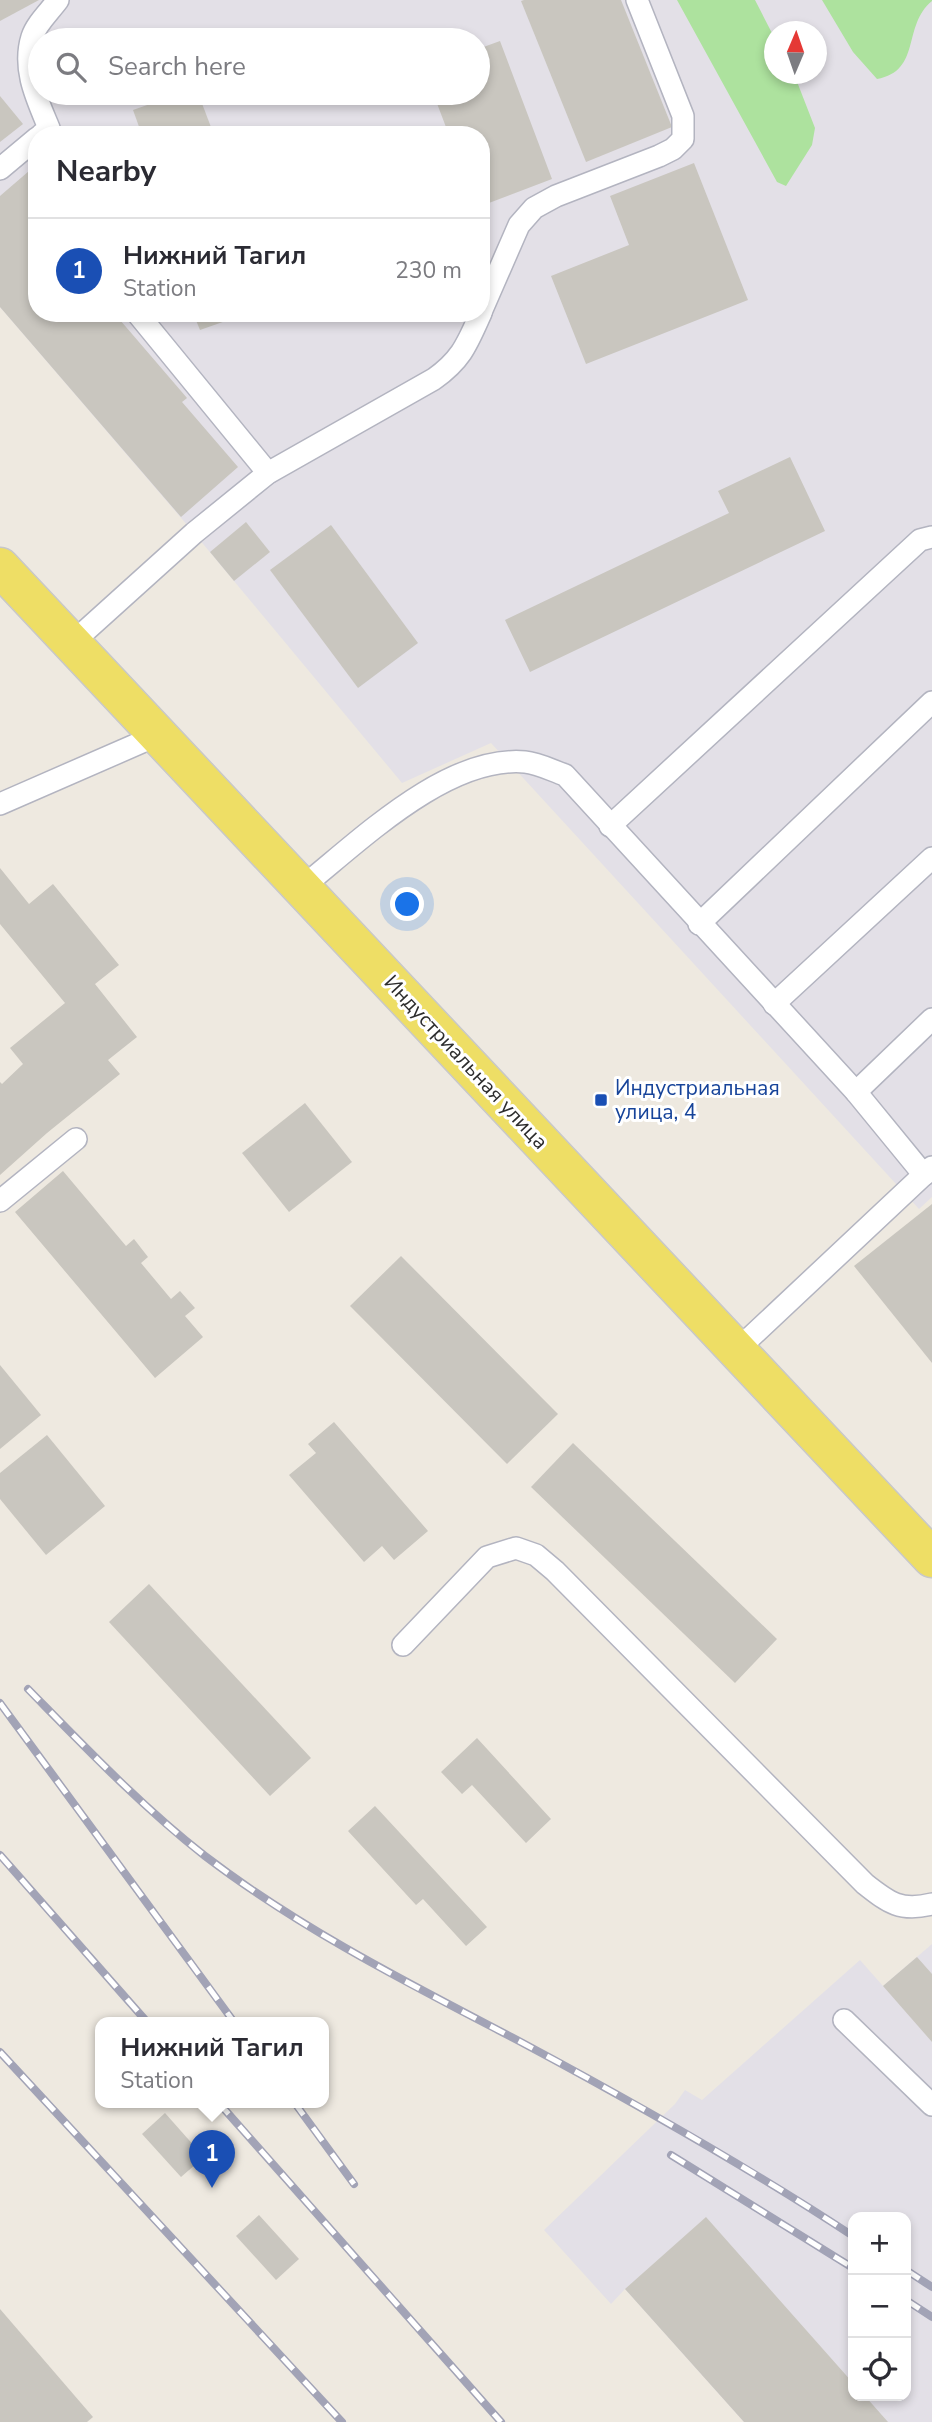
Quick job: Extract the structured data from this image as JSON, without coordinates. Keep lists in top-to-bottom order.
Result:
{
  "streets": {
    "main road": ["Индустриальная улица"]
  },
  "places": {
    "transit": ["Индустриальная улица, 4"]
  },
  "north": "top",
  "page": {
    "search": "Search here",
    "heading": "Nearby",
    "list": [
      {
        "mark": "1",
        "name": "Нижний Тагил",
        "note": "Station",
        "value": "230 m"
      }
    ],
    "popup": ["Нижний Тагил", "Station"],
    "pins": "1",
    "map_buttons": ["+", "−"]
  }
}
